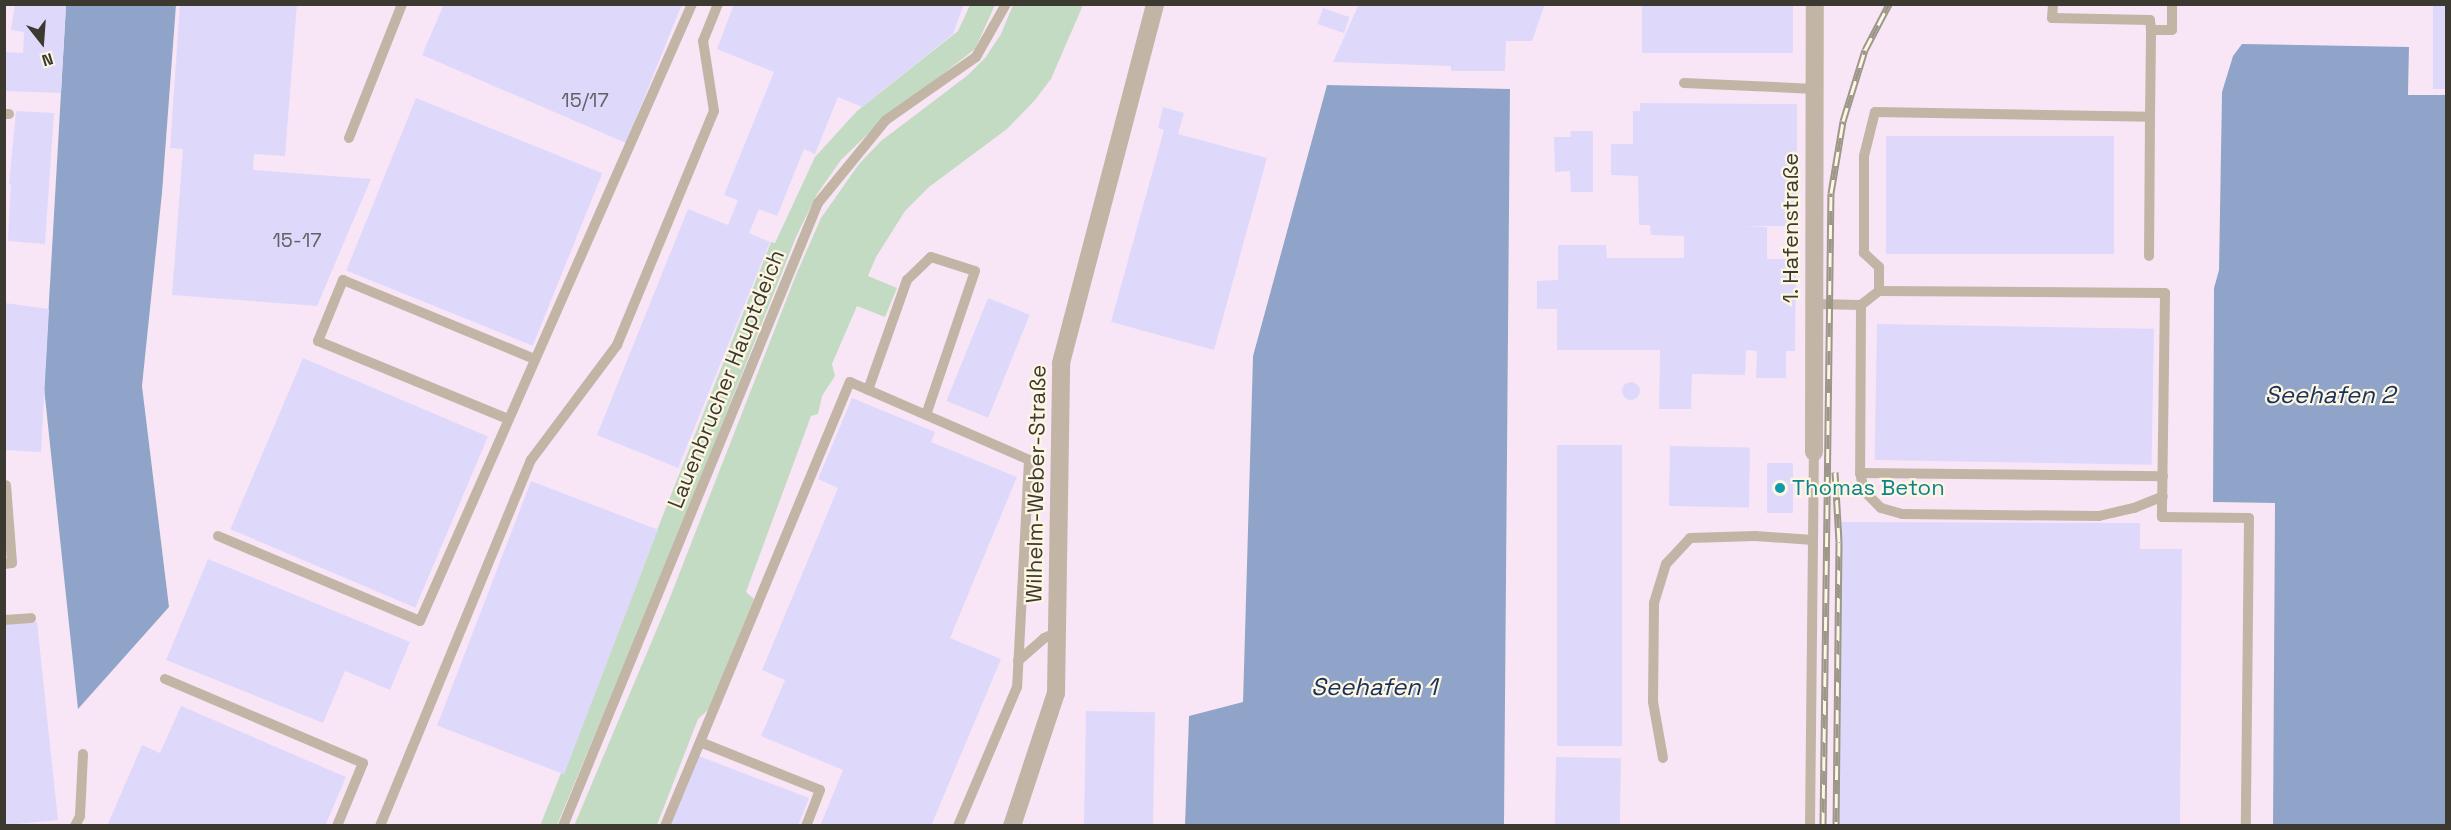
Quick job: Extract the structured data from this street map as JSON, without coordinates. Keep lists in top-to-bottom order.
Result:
{
  "streets": {
    "street": ["1. Hafenstraße", "Wilhelm-Weber-Straße"],
    "lane": ["Lauenbrucher Hauptdeich"]
  },
  "water": ["Seehafen 2", "Seehafen 1"],
  "places": ["Thomas Beton"],
  "house_numbers": ["15/17", "15-17"],
  "north": "bottom"
}
